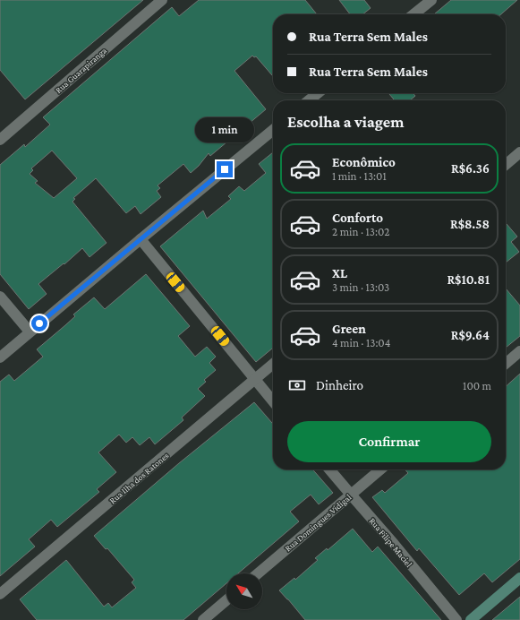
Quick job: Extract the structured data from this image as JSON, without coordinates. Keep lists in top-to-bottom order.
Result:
{
  "streets": {
    "street": [
      "Rua Guarapiranga",
      "Rua Ilha dos Ratones",
      "Rua Domingues Vidigal",
      "Rua Filipe Maciel"
    ]
  },
  "crossings": [
    ["Rua Domingues Vidigal", "Rua Filipe Maciel"]
  ],
  "north": "top left",
  "page": {
    "banner": ["Rua Terra Sem Males", "Rua Terra Sem Males"],
    "heading": "Escolha a viagem",
    "bubble": "1 min",
    "list": [
      {
        "name": "Econômico",
        "note": "1 min · 13:01",
        "value": "R$6.36"
      },
      {
        "name": "Conforto",
        "note": "2 min · 13:02",
        "value": "R$8.58"
      },
      {
        "name": "XL",
        "note": "3 min · 13:03",
        "value": "R$10.81"
      },
      {
        "name": "Green",
        "note": "4 min · 13:04",
        "value": "R$9.64"
      }
    ],
    "pay": ["Dinheiro", "100 m"],
    "buttons": "Confirmar"
  }
}
